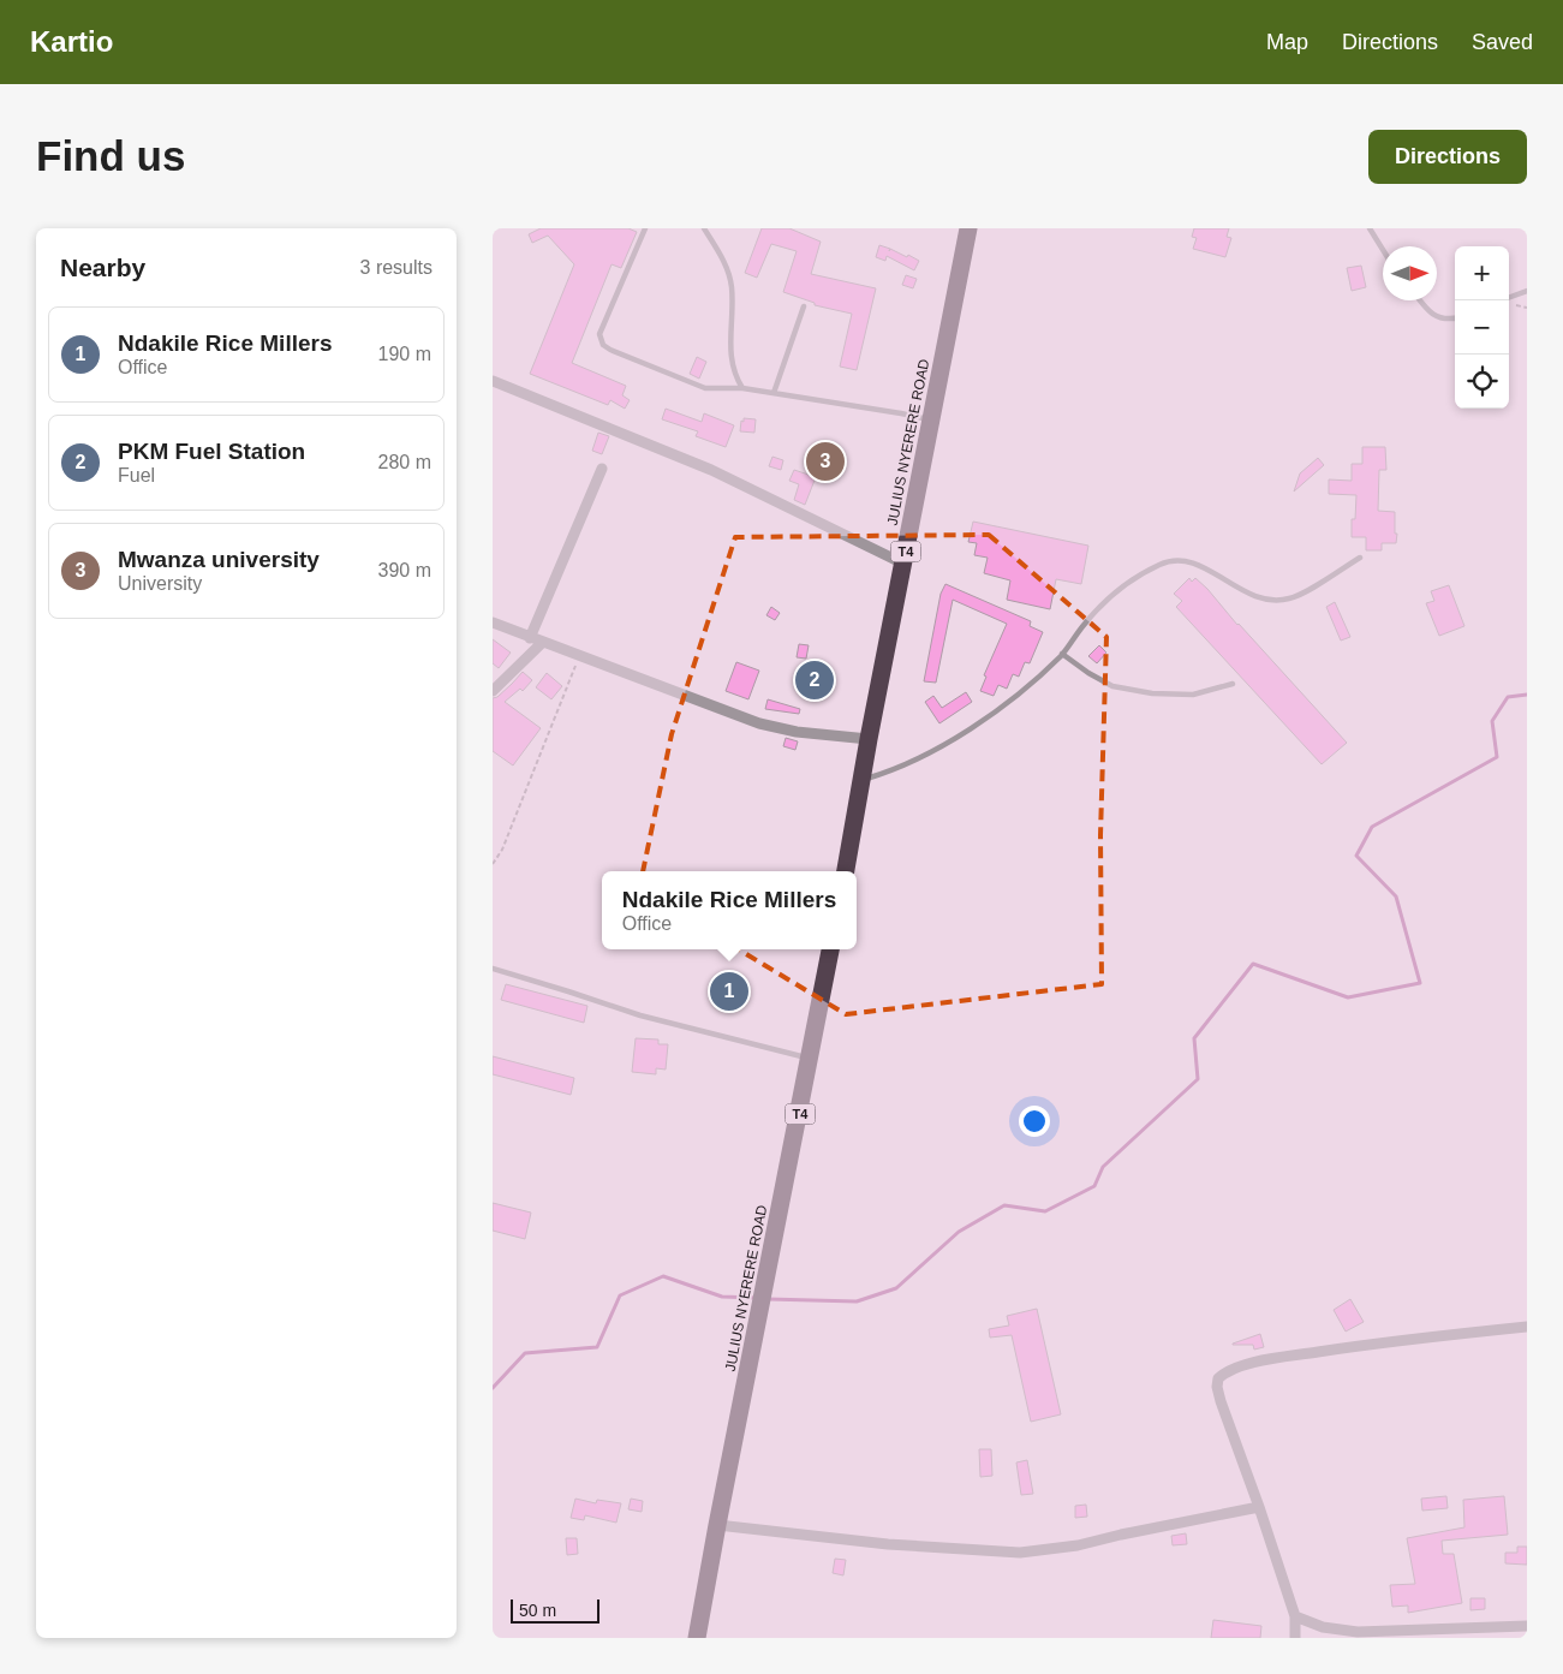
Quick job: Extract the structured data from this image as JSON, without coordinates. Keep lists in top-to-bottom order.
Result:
{
  "streets": {
    "highway": ["JULIUS NYERERE ROAD", "T4"]
  },
  "scale_bar": "50 m",
  "north": "right",
  "page": {
    "header": "Kartio",
    "nav": ["Map", "Directions", "Saved"],
    "buttons": "Directions",
    "title": "Find us",
    "heading": ["Nearby", "3 results"],
    "map_buttons": ["+", "−"],
    "list": [
      {
        "mark": "1",
        "name": "Ndakile Rice Millers",
        "note": "Office",
        "value": "190 m"
      },
      {
        "mark": "2",
        "name": "PKM Fuel Station",
        "note": "Fuel",
        "value": "280 m"
      },
      {
        "mark": "3",
        "name": "Mwanza university",
        "note": "University",
        "value": "390 m"
      }
    ],
    "pins": ["3", "2", "1"],
    "popup": ["Ndakile Rice Millers", "Office"],
    "scale": "50 m"
  }
}
